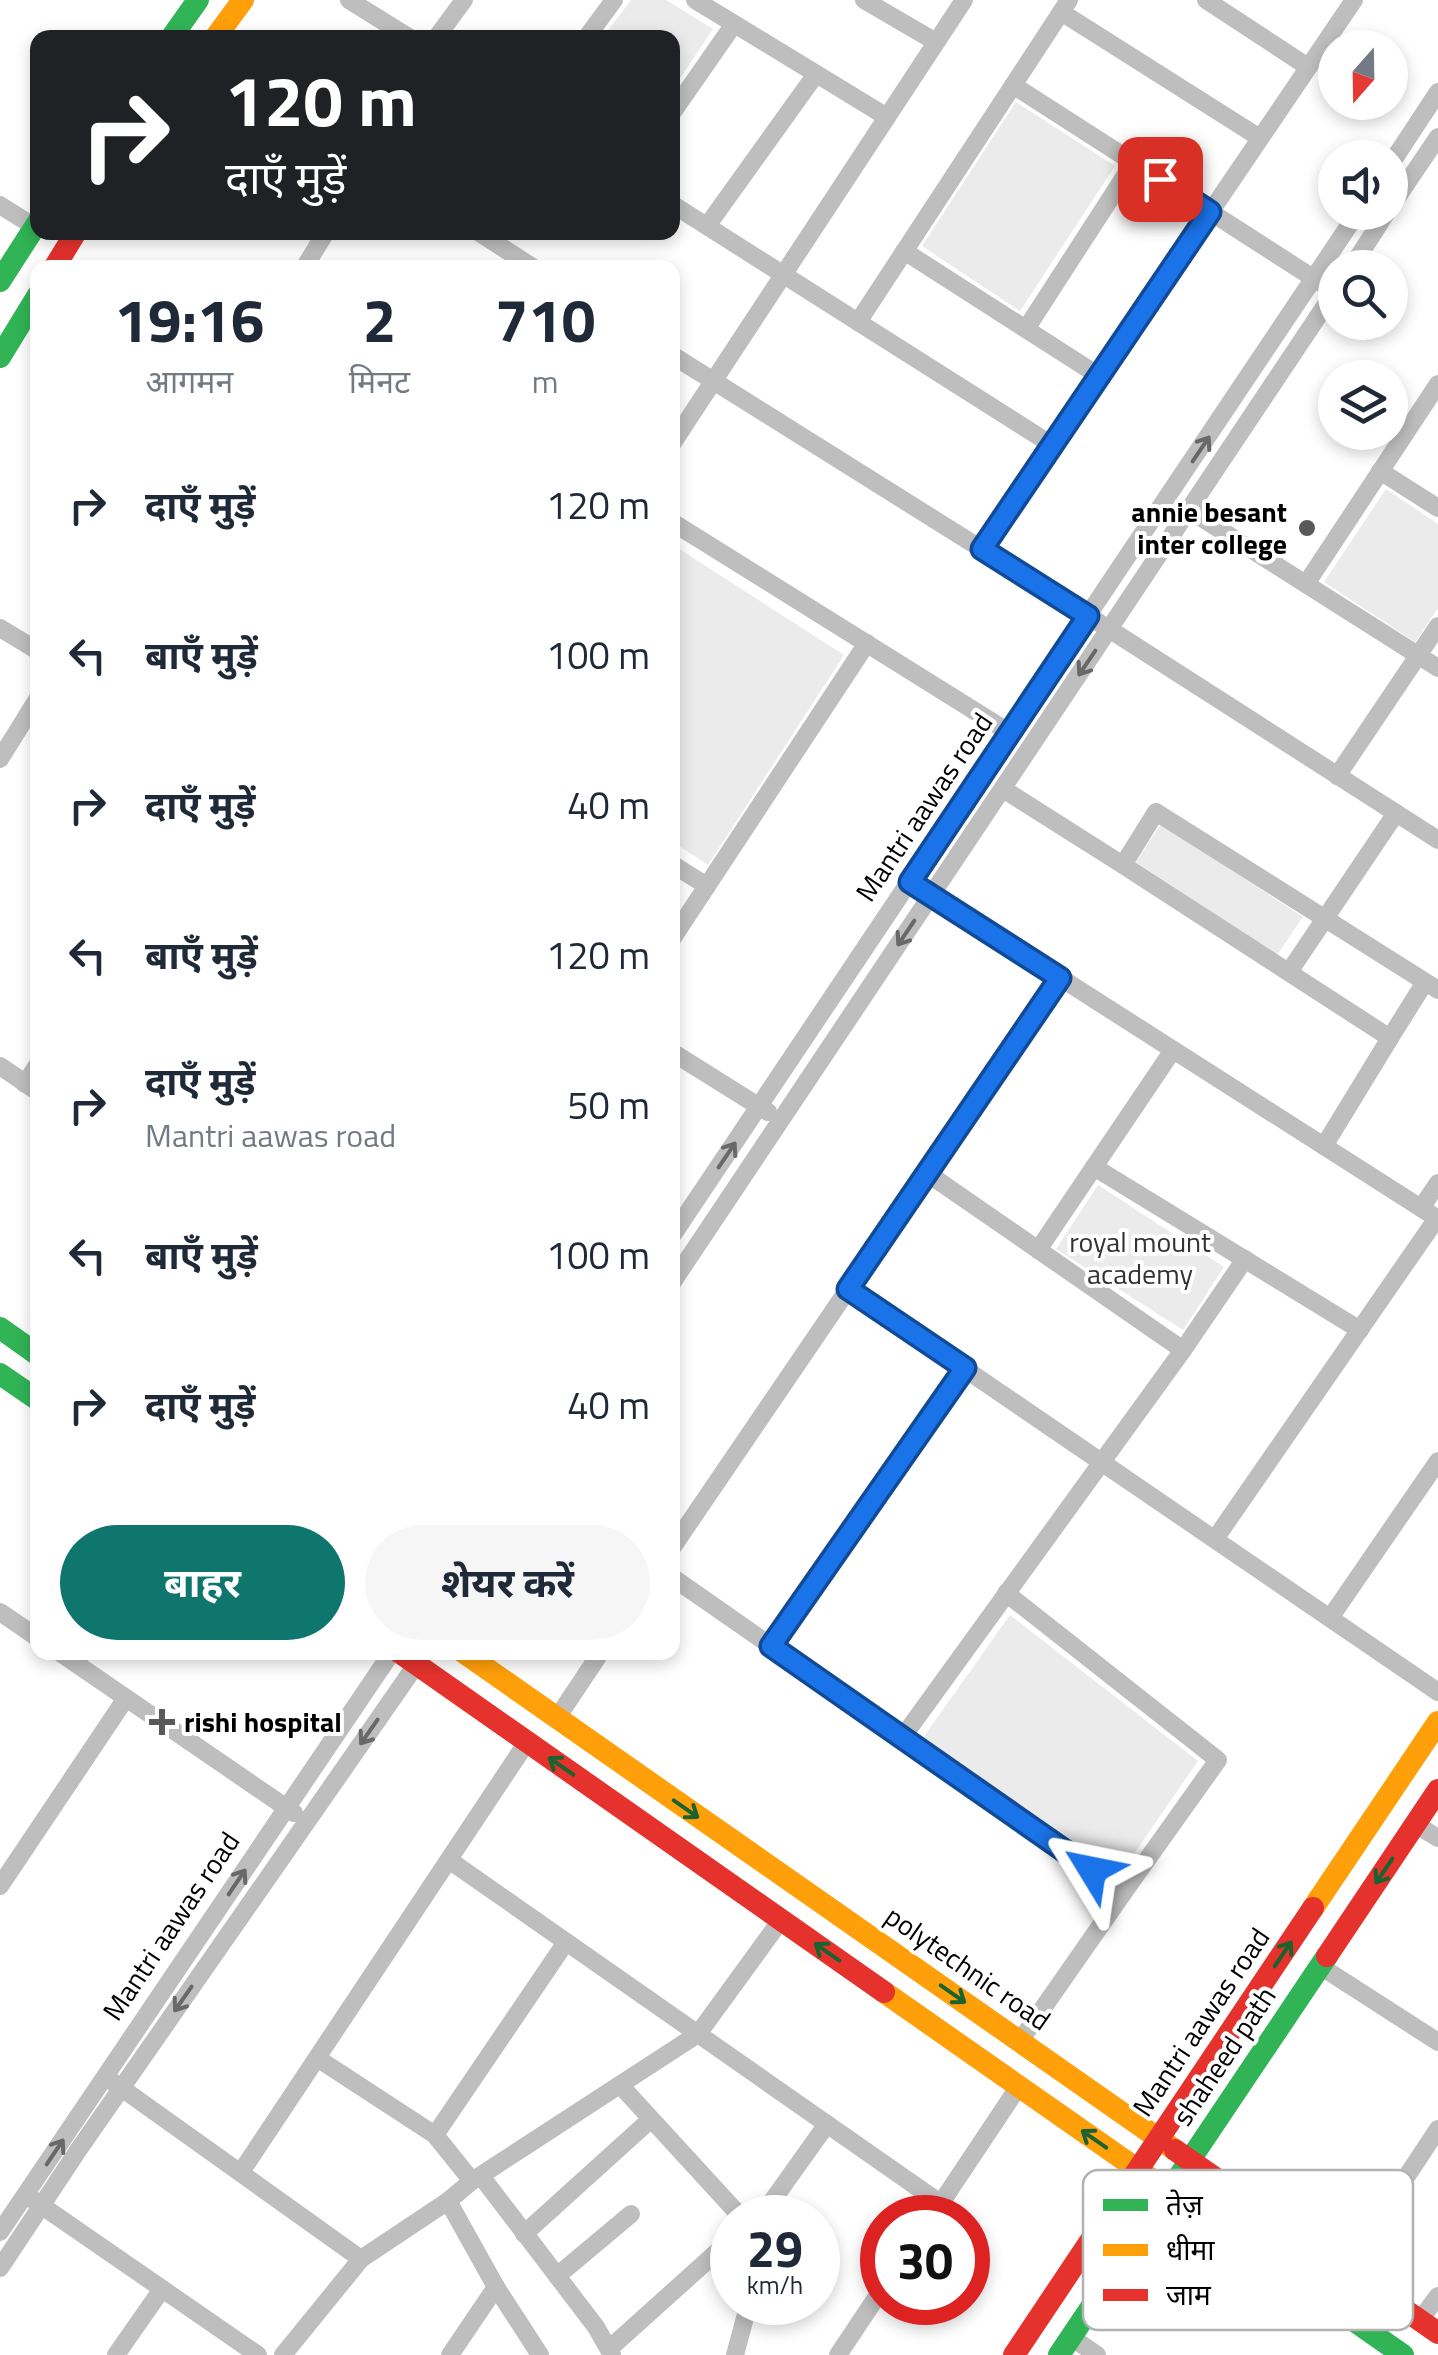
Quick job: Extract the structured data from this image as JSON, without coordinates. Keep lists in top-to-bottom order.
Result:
{
  "streets": {
    "street": ["Mantri aawas road", "polytechnic road", "shaheed path"]
  },
  "crossings": [
    ["Mantri aawas road", "polytechnic road"],
    ["polytechnic road", "shaheed path"]
  ],
  "parks": ["royal mount academy"],
  "places": {
    "other": ["annie besant inter college"],
    "health": ["rishi hospital"]
  },
  "legend": ["तेज़", "धीमा", "जाम"],
  "north": "bottom",
  "page": {
    "turn": ["120 m", "दाएँ मुड़ें"],
    "eta": [
      "19:16",
      "आगमन",
      "2",
      "मिनट",
      "710",
      "m"
    ],
    "list": [
      {
        "name": "दाएँ मुड़ें",
        "value": "120 m"
      },
      {
        "name": "बाएँ मुड़ें",
        "value": "100 m"
      },
      {
        "name": "दाएँ मुड़ें",
        "value": "40 m"
      },
      {
        "name": "बाएँ मुड़ें",
        "value": "120 m"
      },
      {
        "name": "दाएँ मुड़ें",
        "note": "Mantri aawas road",
        "value": "50 m"
      },
      {
        "name": "बाएँ मुड़ें",
        "value": "100 m"
      },
      {
        "name": "दाएँ मुड़ें",
        "value": "40 m"
      }
    ],
    "buttons": ["बाहर", "शेयर करें"],
    "speed": "29 km/h",
    "limit": "30"
  }
}
